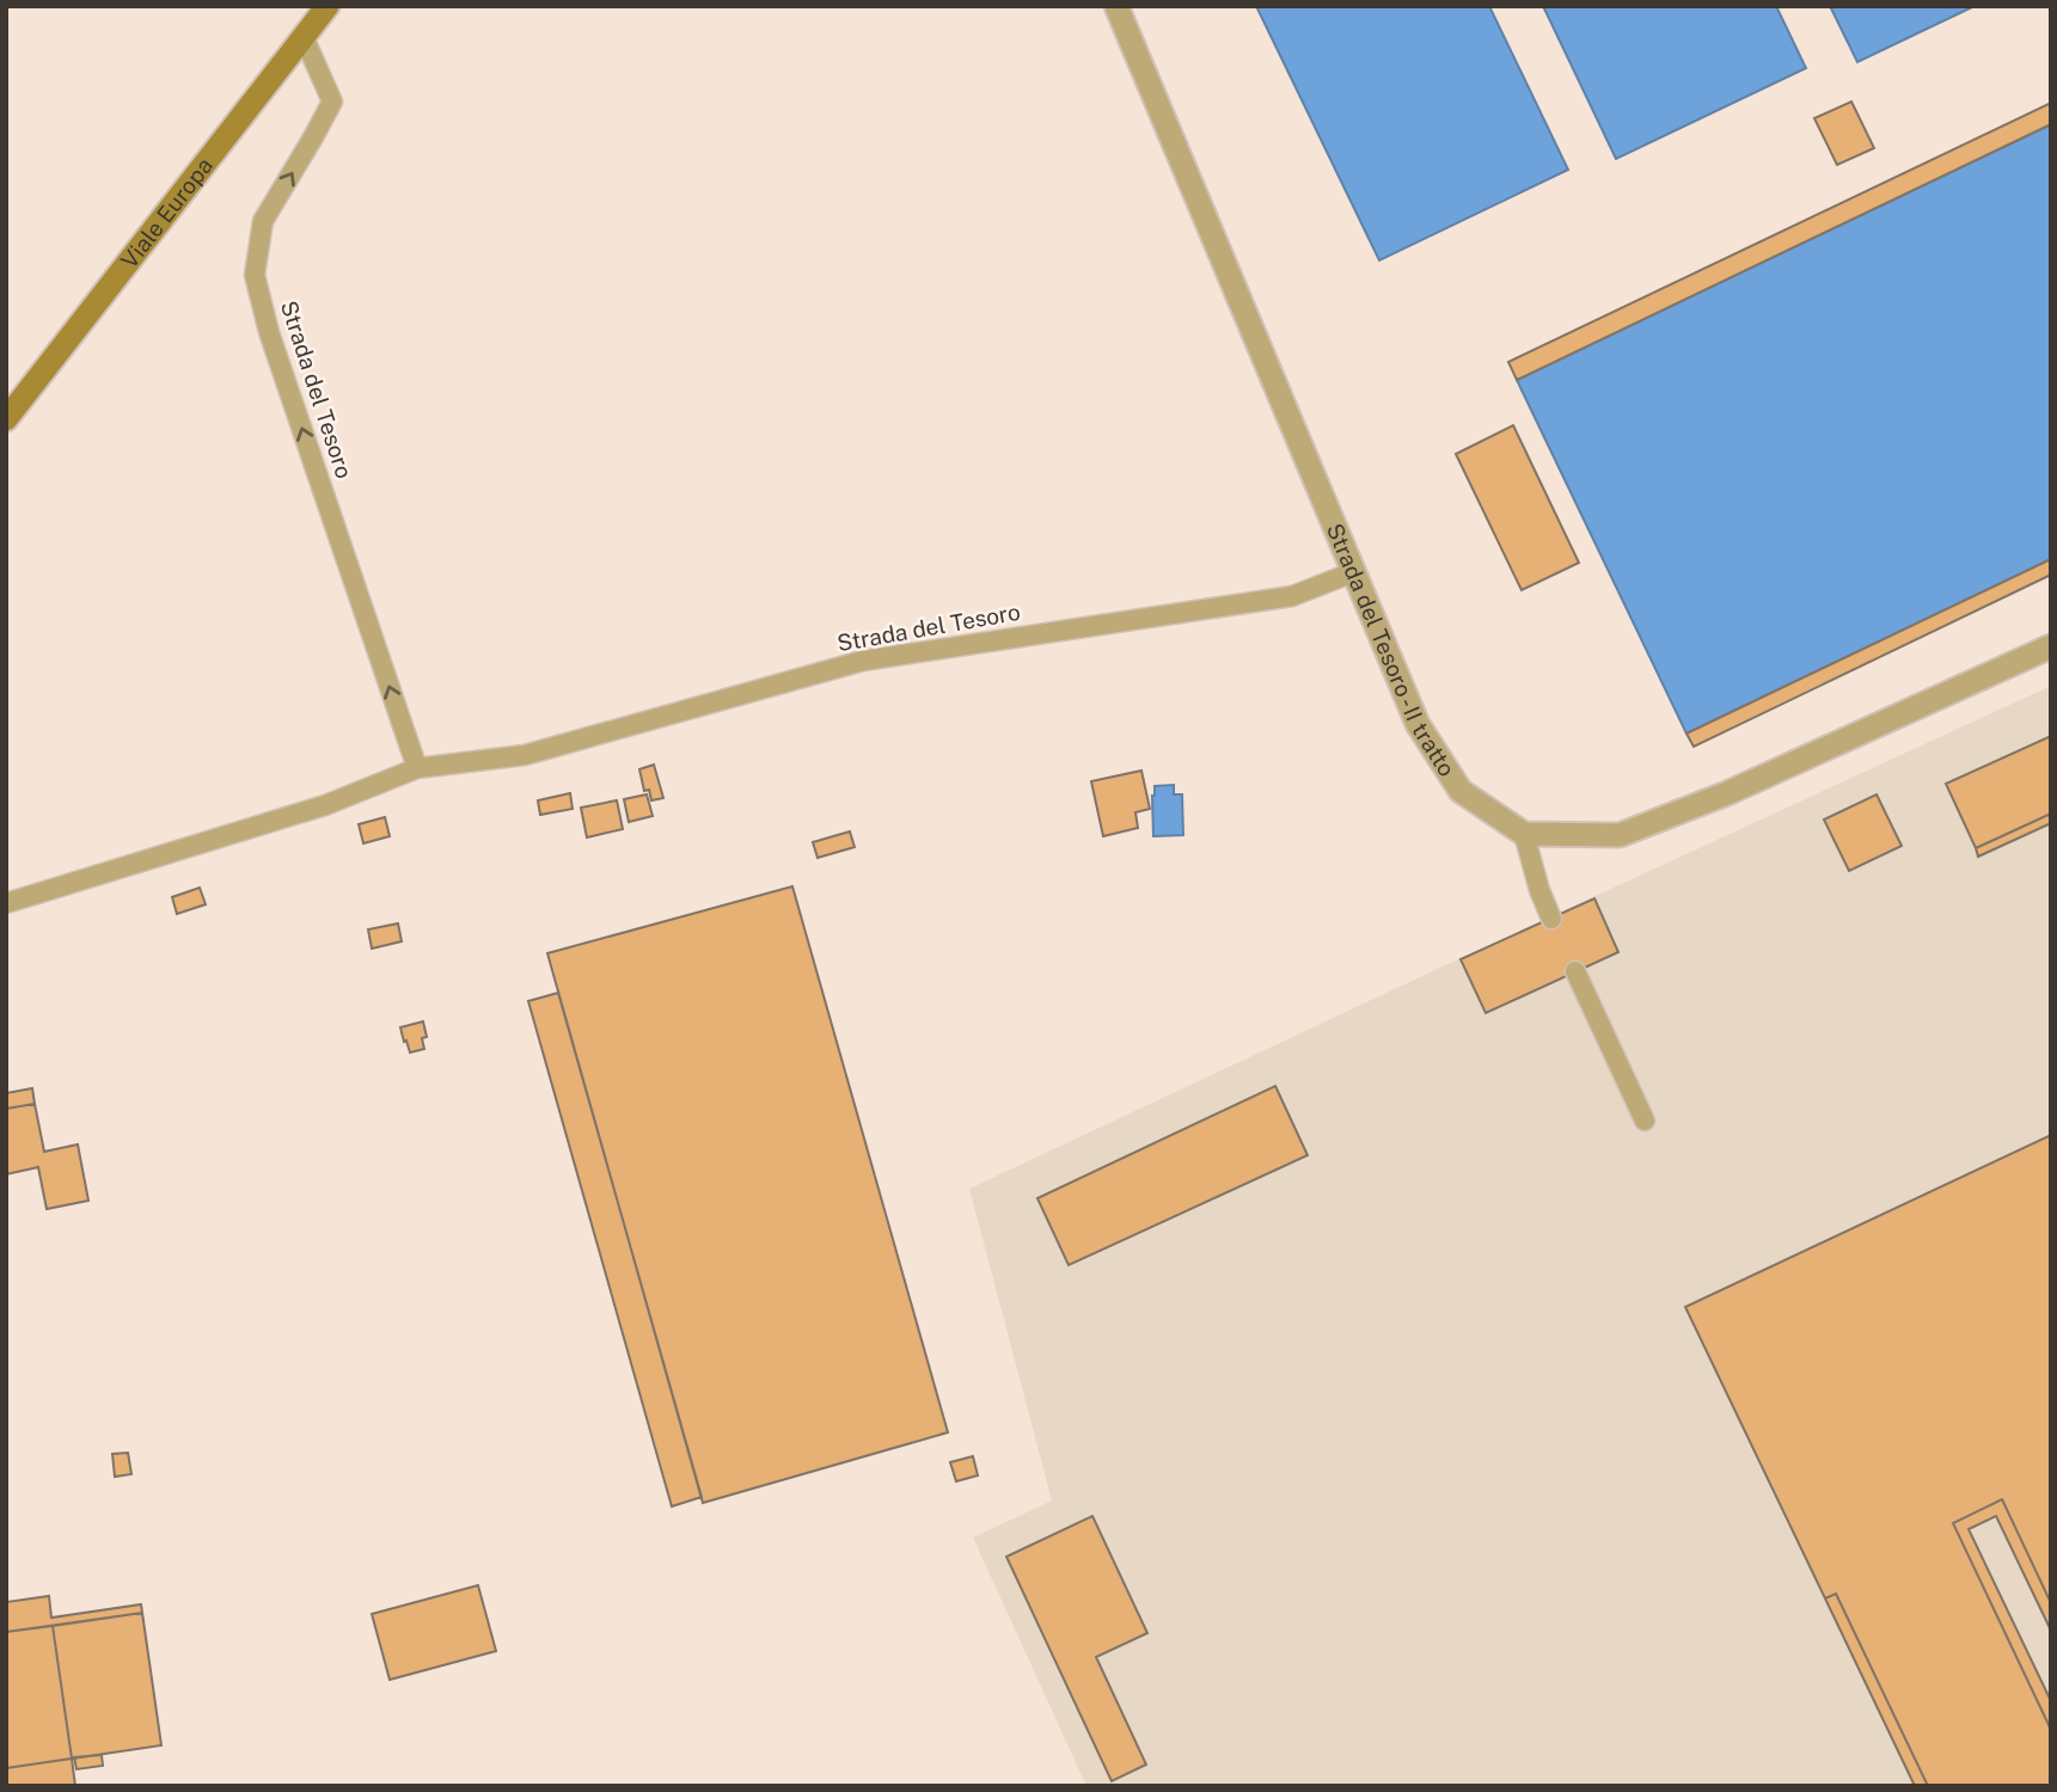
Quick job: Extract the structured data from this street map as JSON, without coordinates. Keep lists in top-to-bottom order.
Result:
{
  "streets": {
    "main road": ["Viale Europa"],
    "street": ["Strada del Tesoro - II tratto"],
    "lane": ["Strada del Tesoro"]
  },
  "crossings": [
    ["Viale Europa", "Strada del Tesoro"],
    ["Strada del Tesoro", "Strada del Tesoro - II tratto"]
  ]
}
